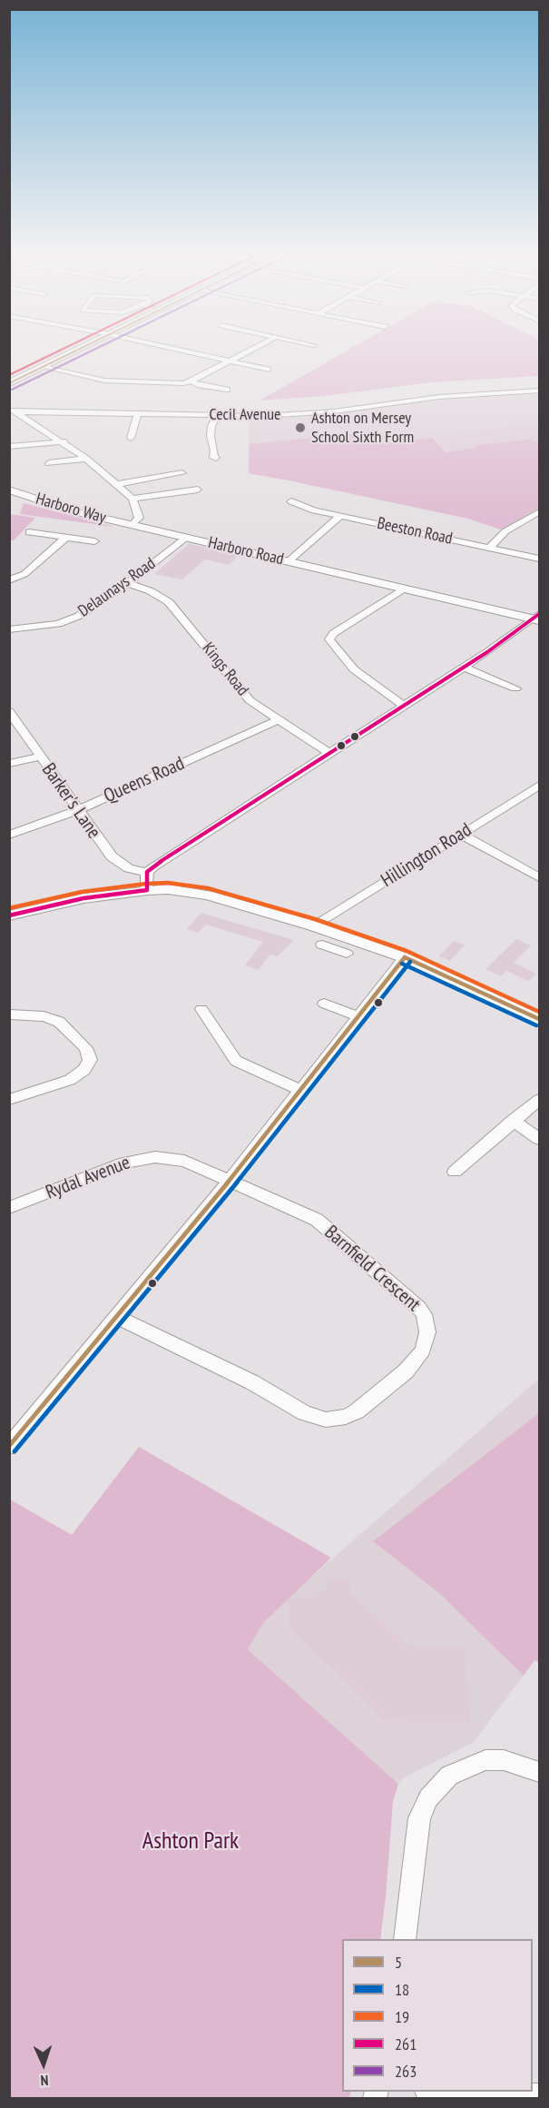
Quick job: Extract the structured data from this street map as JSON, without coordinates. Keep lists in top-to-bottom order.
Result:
{
  "streets": {
    "main road": ["Harboro Way", "Harboro Road"],
    "street": [
      "Cecil Avenue",
      "Beeston Road",
      "Delaunays Road",
      "Kings Road",
      "Queens Road",
      "Barker's Lane",
      "Hillington Road",
      "Rydal Avenue",
      "Barnfield Crescent"
    ]
  },
  "crossings": [
    ["Harboro Way", "Harboro Road"],
    ["Harboro Road", "Delaunays Road"],
    ["Delaunays Road", "Kings Road"],
    ["Kings Road", "Queens Road"],
    ["Queens Road", "Barker's Lane"],
    ["Rydal Avenue", "Barnfield Crescent"]
  ],
  "parks": ["Ashton Park"],
  "places": ["Ashton on Mersey School Sixth Form"],
  "lines": [
    "transit line 5",
    "transit line 263",
    "transit line 261",
    "transit line 19",
    "transit line 18"
  ],
  "legend": [
    "5",
    "18",
    "19",
    "261",
    "263"
  ],
  "north": "bottom"
}
